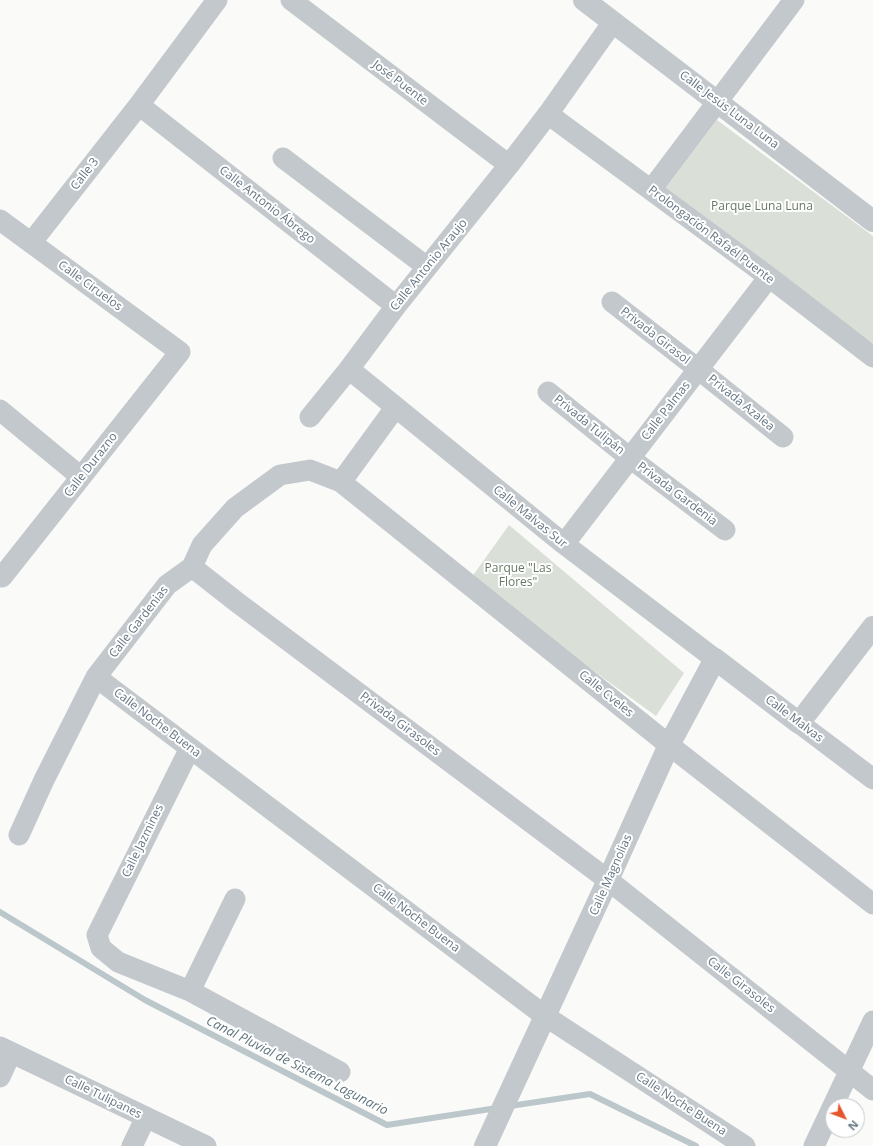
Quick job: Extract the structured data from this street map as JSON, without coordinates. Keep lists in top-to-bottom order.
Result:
{
  "streets": {
    "street": [
      "José Puente",
      "Calle Jesús Luna Luna",
      "Calle 3",
      "Calle Antonio Ábrego",
      "Prolongación Rafaél Puente",
      "Calle Antonio Araujo",
      "Calle Ciruelos",
      "Privada Girasol",
      "Privada Azalea",
      "Calle Palmas",
      "Privada Tulipán",
      "Calle Durazno",
      "Privada Gardenia",
      "Calle Malvas Sur",
      "Calle Gardenias",
      "Calle Cveles",
      "Calle Malvas",
      "Calle Noche Buena",
      "Privada Girasoles",
      "Calle Jazmines",
      "Calle Magnolias",
      "Calle Girasoles",
      "Calle Tulipanes"
    ]
  },
  "crossings": [
    ["José Puente", "Calle Antonio Araujo"],
    ["Calle Jesús Luna Luna", "Calle Antonio Araujo"],
    ["Calle 3", "Calle Antonio Ábrego"],
    ["Calle 3", "Calle Ciruelos"],
    ["Calle Antonio Ábrego", "Calle Antonio Araujo"],
    ["Prolongación Rafaél Puente", "Calle Antonio Araujo"],
    ["Prolongación Rafaél Puente", "Calle Palmas"],
    ["Calle Antonio Araujo", "Calle Malvas Sur"],
    ["Calle Ciruelos", "Calle Durazno"],
    ["Privada Girasol", "Privada Azalea"],
    ["Privada Girasol", "Calle Palmas"],
    ["Privada Azalea", "Calle Palmas"],
    ["Calle Palmas", "Privada Tulipán"],
    ["Calle Palmas", "Privada Gardenia"],
    ["Calle Palmas", "Calle Malvas Sur"],
    ["Privada Tulipán", "Privada Gardenia"],
    ["Calle Malvas Sur", "Calle Malvas"],
    ["Calle Malvas Sur", "Calle Magnolias"],
    ["Calle Gardenias", "Calle Cveles"],
    ["Calle Gardenias", "Calle Noche Buena"],
    ["Calle Gardenias", "Privada Girasoles"],
    ["Calle Cveles", "Calle Magnolias"],
    ["Calle Malvas", "Calle Magnolias"],
    ["Calle Noche Buena", "Calle Jazmines"],
    ["Calle Noche Buena", "Calle Magnolias"],
    ["Privada Girasoles", "Calle Magnolias"],
    ["Privada Girasoles", "Calle Girasoles"],
    ["Calle Magnolias", "Calle Girasoles"]
  ],
  "water": ["Canal Pluvial de Sistema Lagunario"],
  "parks": ["Parque Luna Luna", "Parque \"Las Flores\""],
  "north": "bottom right"
}
